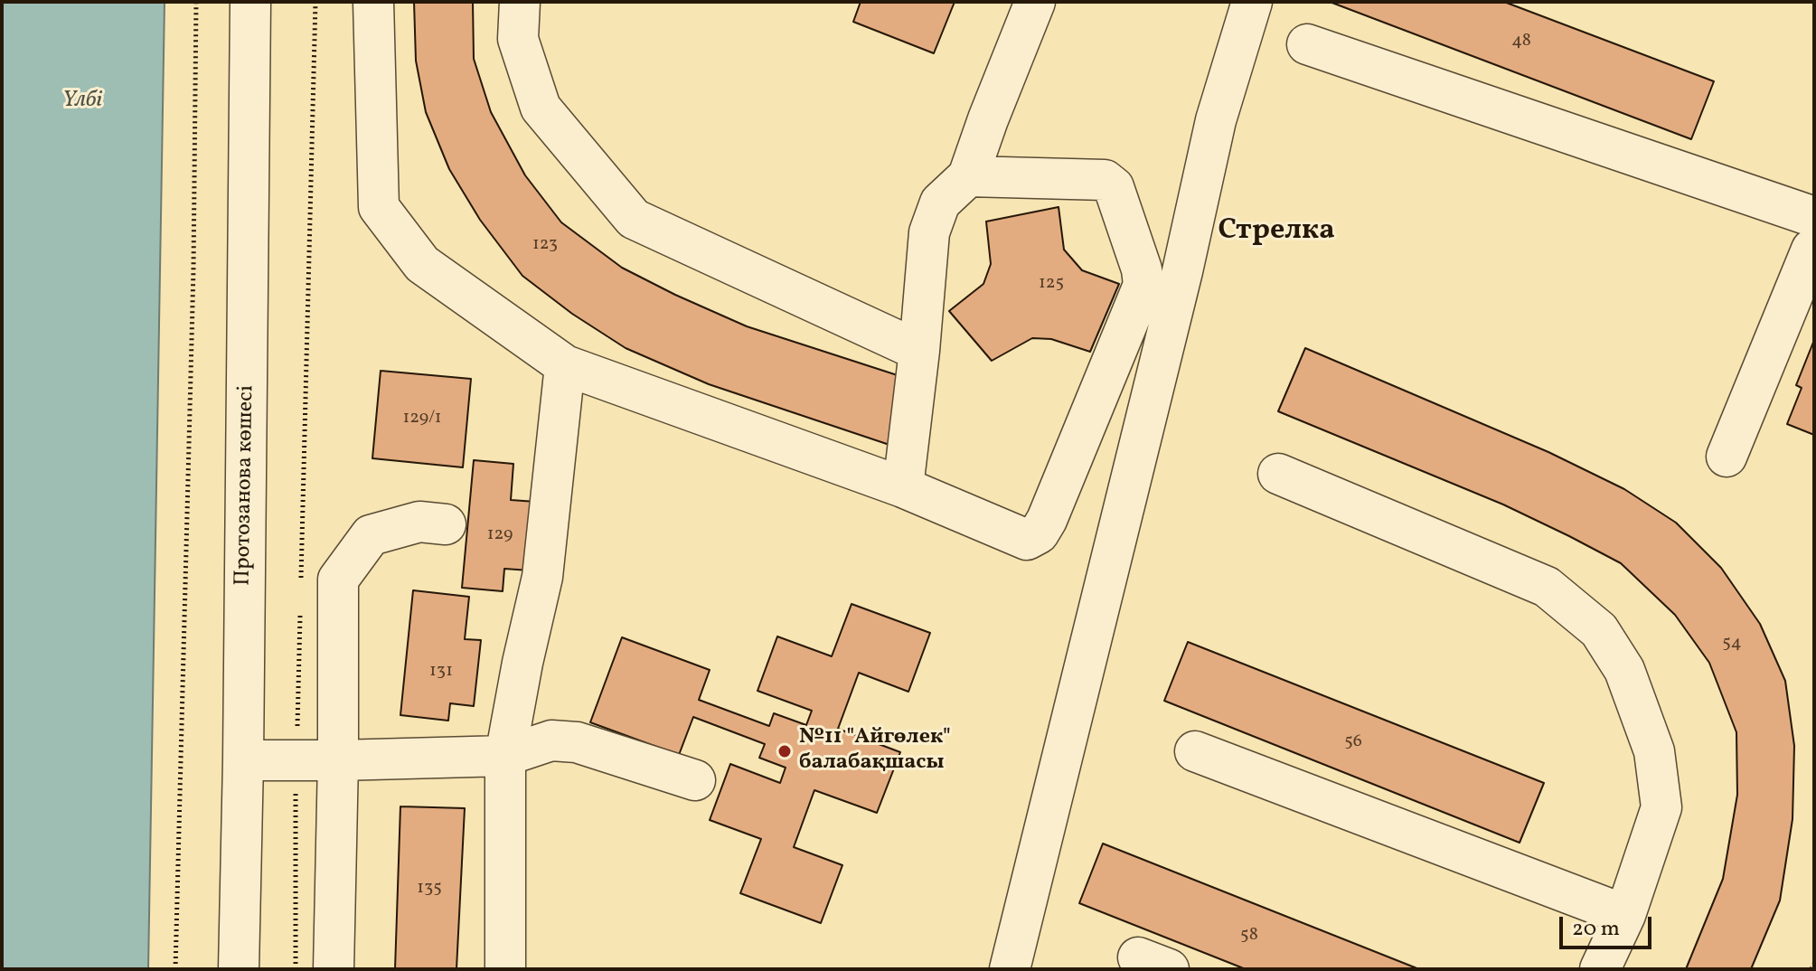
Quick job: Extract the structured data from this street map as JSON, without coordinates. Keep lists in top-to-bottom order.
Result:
{
  "streets": {
    "street": ["Протозанова көшесі"]
  },
  "districts": ["Стрелка"],
  "water": ["Үлбі"],
  "places": ["№11 \"Айгөлек\" балабақшасы"],
  "house_numbers": [
    "48",
    "123",
    "125",
    "129/1",
    "129",
    "54",
    "131",
    "56",
    "135",
    "58"
  ],
  "scale_bar": "20 m"
}
